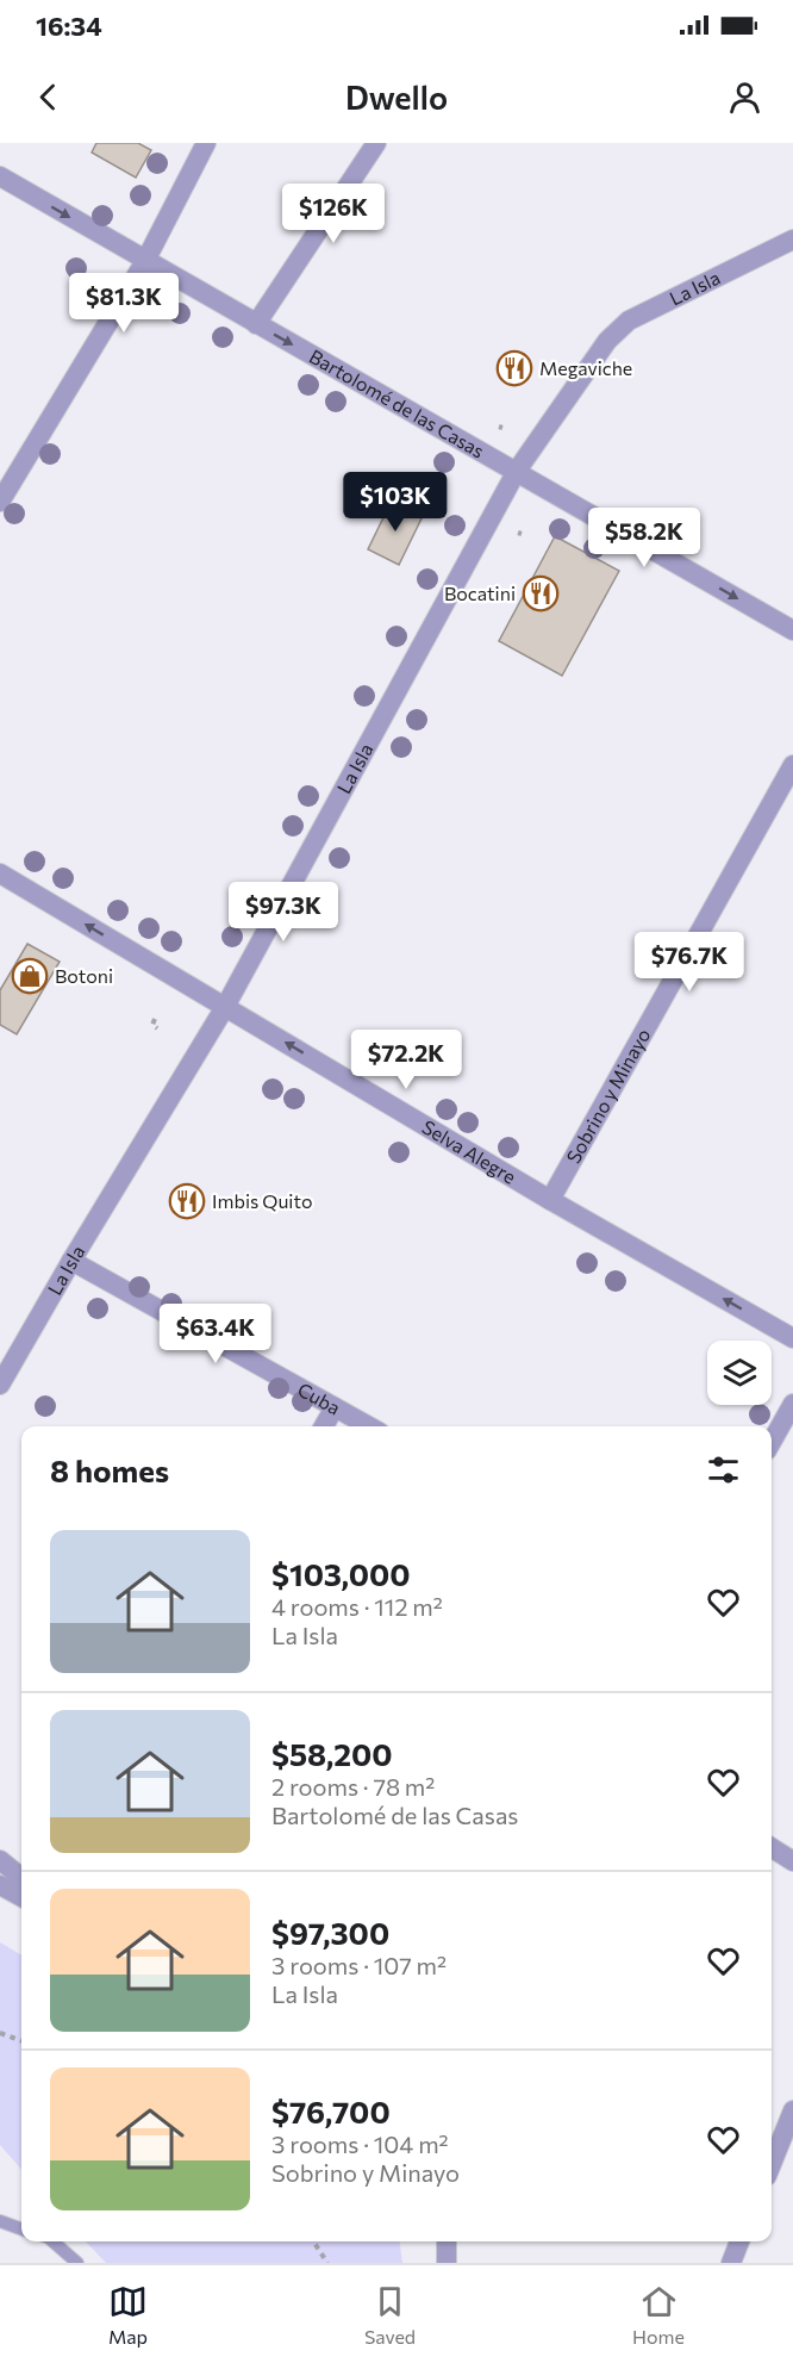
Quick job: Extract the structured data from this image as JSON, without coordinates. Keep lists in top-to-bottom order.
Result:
{
  "streets": {
    "street": [
      "La Isla",
      "Bartolomé de las Casas",
      "Sobrino y Minayo",
      "Selva Alegre",
      "Cuba"
    ]
  },
  "crossings": [
    ["La Isla", "Bartolomé de las Casas"],
    ["La Isla", "Selva Alegre"],
    ["La Isla", "Cuba"],
    ["Sobrino y Minayo", "Selva Alegre"]
  ],
  "one_way": ["Bartolomé de las Casas", "Selva Alegre"],
  "places": {
    "restaurant": ["Megaviche", "Bocatini", "Imbis Quito"],
    "shop": ["Botoni"]
  },
  "page": {
    "status": "16:34",
    "header": "Dwello",
    "price": [
      "$126K",
      "$81.3K",
      "$103K",
      "$58.2K",
      "$97.3K",
      "$76.7K",
      "$72.2K",
      "$63.4K"
    ],
    "heading": "8 homes",
    "list": [
      {
        "name": "$103,000",
        "note": "4 rooms · 112 m² · La Isla"
      },
      {
        "name": "$58,200",
        "note": "2 rooms · 78 m² · Bartolomé de las Casas"
      },
      {
        "name": "$97,300",
        "note": "3 rooms · 107 m² · La Isla"
      },
      {
        "name": "$76,700",
        "note": "3 rooms · 104 m² · Sobrino y Minayo"
      }
    ],
    "tabs": ["Map", "Saved", "Home"]
  }
}
